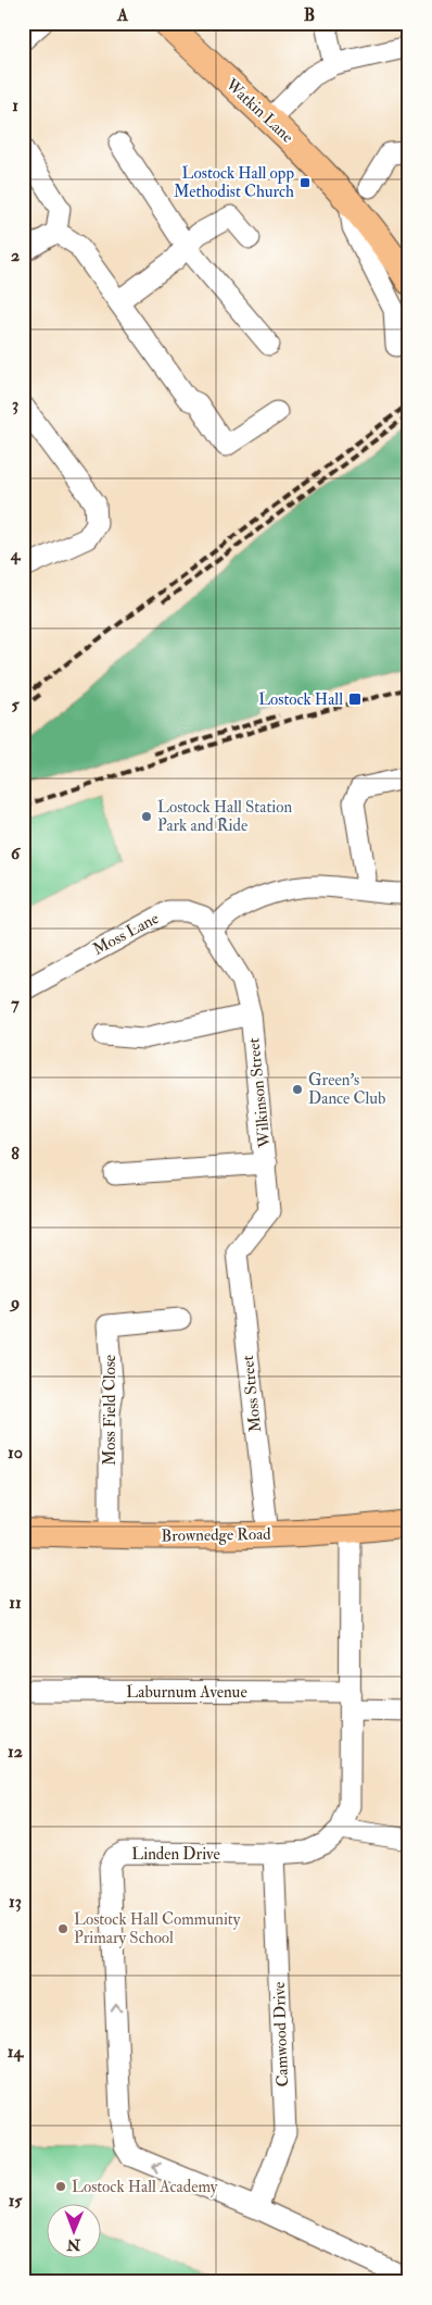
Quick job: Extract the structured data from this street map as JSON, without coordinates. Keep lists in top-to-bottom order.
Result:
{
  "streets": {
    "main road": ["Watkin Lane", "Brownedge Road"],
    "street": [
      "Moss Lane",
      "Wilkinson Street",
      "Moss Street",
      "Moss Field Close",
      "Laburnum Avenue",
      "Linden Drive",
      "Camwood Drive"
    ]
  },
  "crossings": [
    ["Moss Lane", "Wilkinson Street"],
    ["Wilkinson Street", "Moss Street"],
    ["Moss Street", "Brownedge Road"],
    ["Moss Field Close", "Brownedge Road"],
    ["Linden Drive", "Camwood Drive"]
  ],
  "places": {
    "transit": ["Lostock Hall opp Methodist Church", "Lostock Hall"],
    "other": [
      "Lostock Hall Station Park and Ride",
      "Green's Dance Club",
      "Lostock Hall Community Primary School",
      "Lostock Hall Academy"
    ]
  },
  "north": "bottom",
  "grid": {
    "columns": ["A", "B"],
    "rows": [
      "1",
      "2",
      "3",
      "4",
      "5",
      "6",
      "7",
      "8",
      "9",
      "10",
      "11",
      "12",
      "13",
      "14",
      "15"
    ]
  }
}
